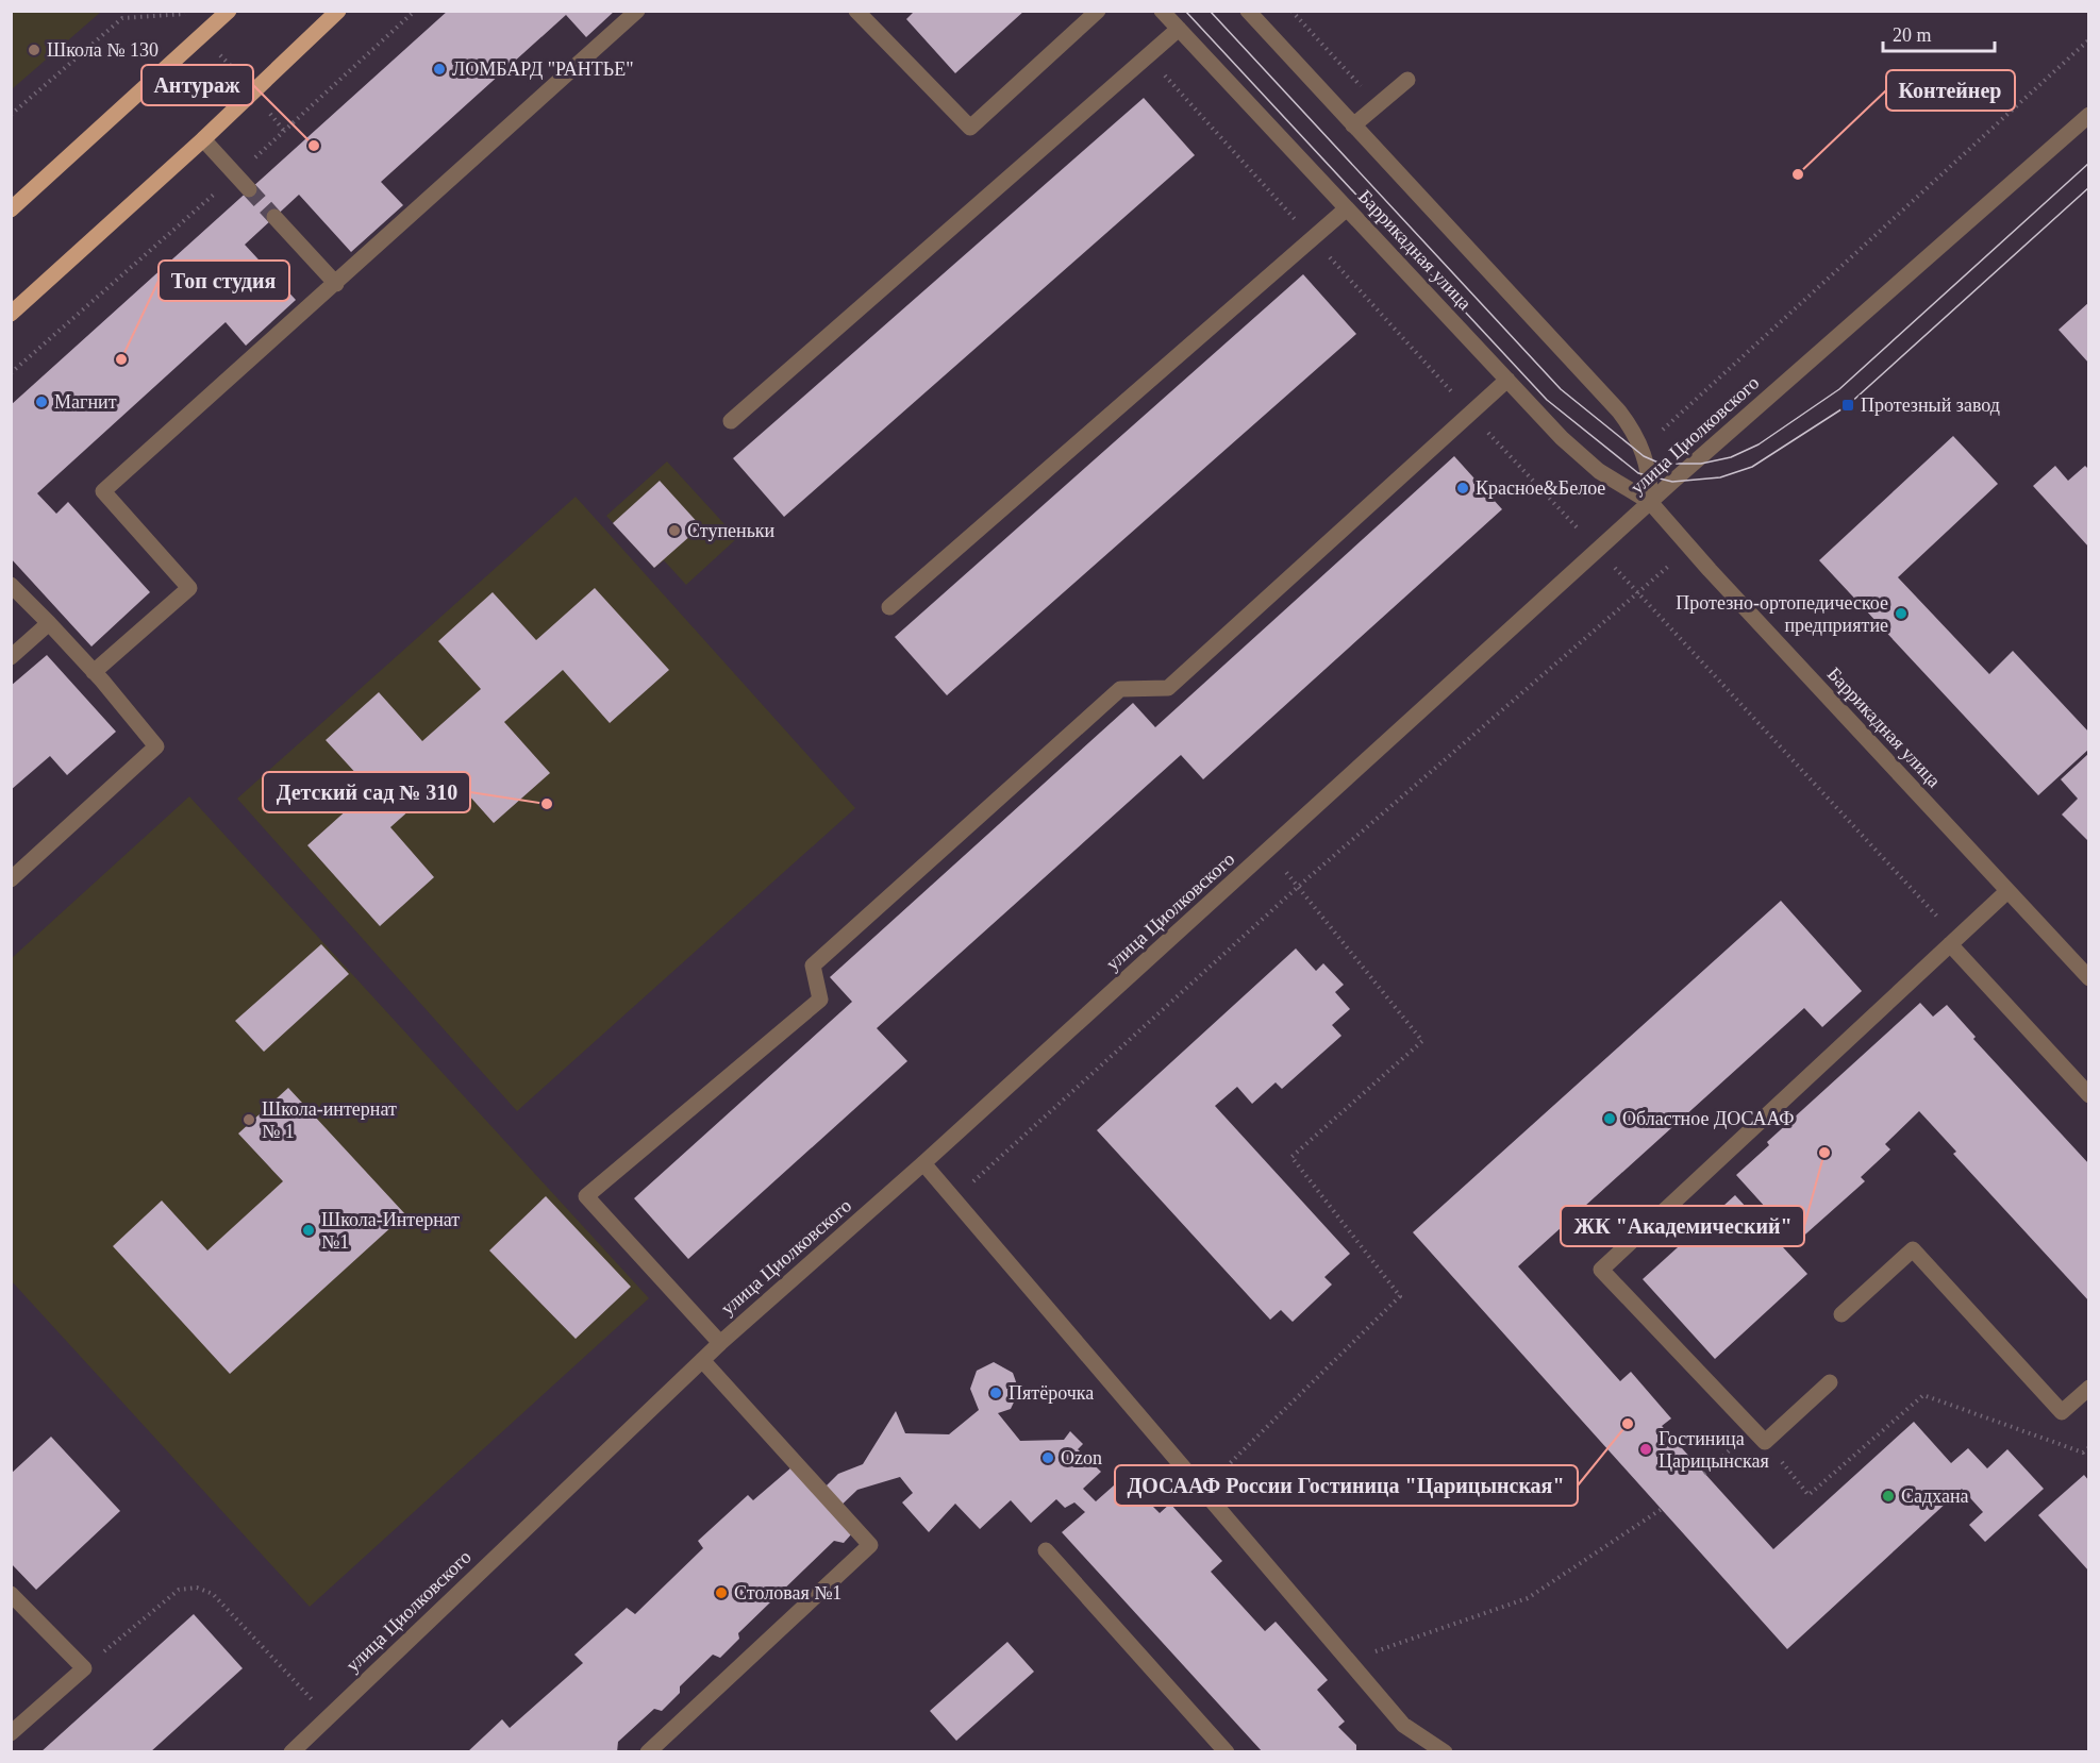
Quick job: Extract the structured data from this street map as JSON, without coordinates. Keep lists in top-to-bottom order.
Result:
{
  "streets": {
    "street": ["Баррикадная улица", "улица Циолковского"]
  },
  "crossings": [
    ["Баррикадная улица", "улица Циолковского"]
  ],
  "places": {
    "other": [
      "Школа № 130",
      "ЛОМБАРД \"РАНТЬЕ\"",
      "Антураж",
      "Контейнер",
      "Топ студия",
      "Магнит",
      "Красное&Белое",
      "Ступеньки",
      "Протезно-ортопедическое предприятие",
      "Детский сад № 310",
      "Областное ДОСААФ",
      "Школа-интернат № 1",
      "ЖК \"Академический\"",
      "Школа-Интернат №1",
      "Пятёрочка",
      "ДОСААФ России Гостиница \"Царицынская\"",
      "Гостиница Царицынская",
      "Ozon",
      "Садхана",
      "Столовая №1"
    ],
    "transit": ["Протезный завод"]
  },
  "scale_bar": "20 m"
}
